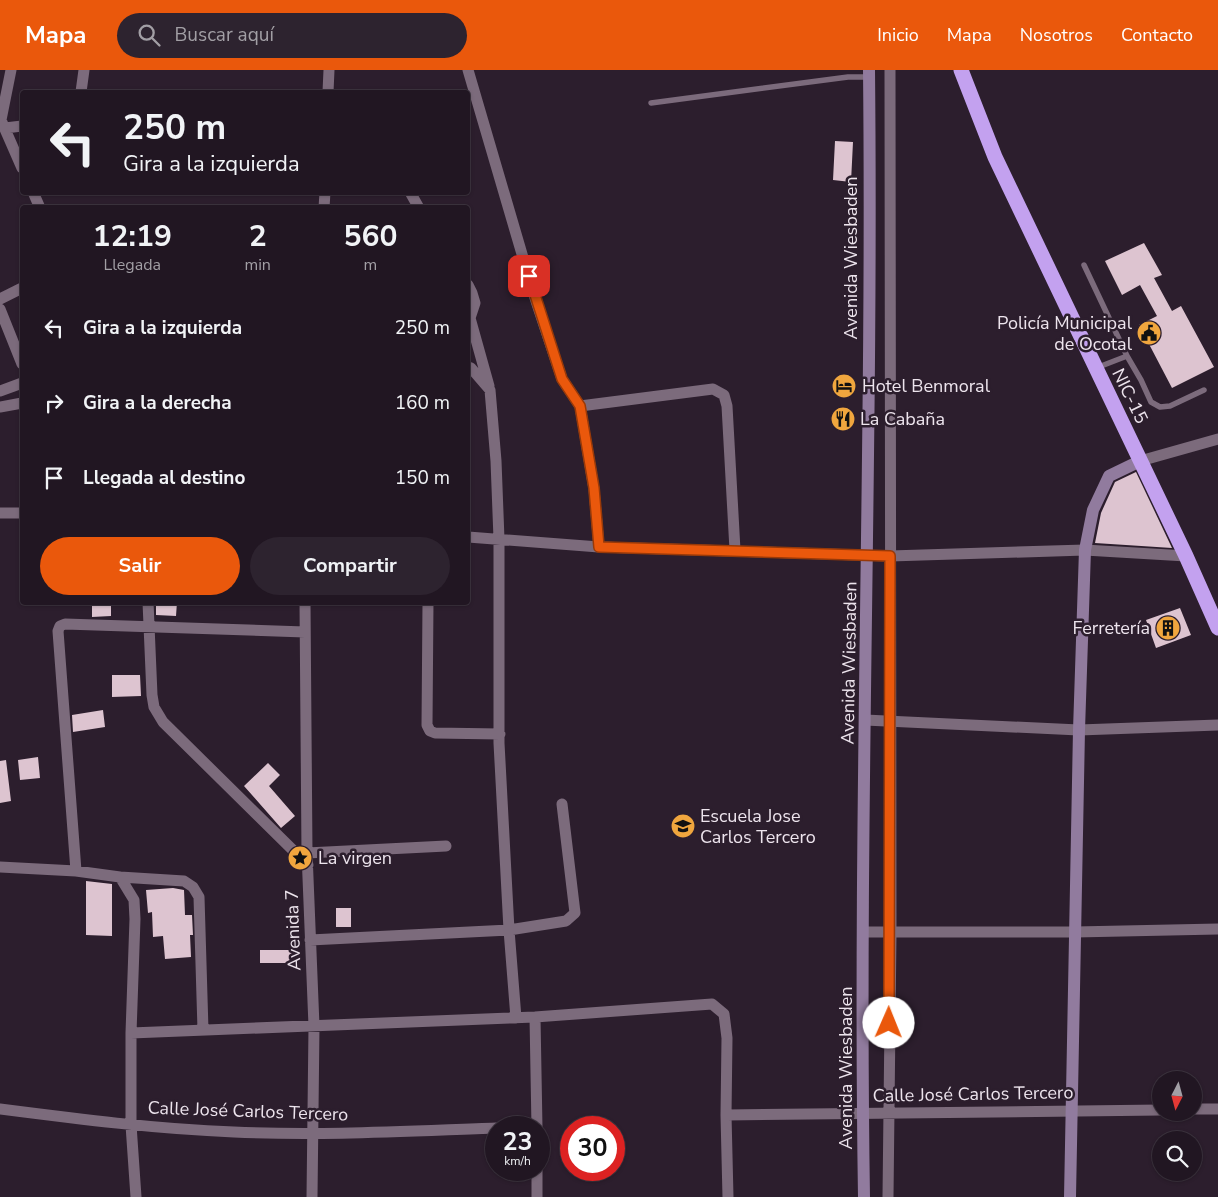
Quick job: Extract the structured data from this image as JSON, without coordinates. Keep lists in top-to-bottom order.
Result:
{
  "streets": {
    "highway": ["NIC-15"],
    "street": ["Avenida Wiesbaden", "Avenida 7", "Calle José Carlos Tercero"]
  },
  "crossings": [
    ["Avenida Wiesbaden", "Calle José Carlos Tercero"],
    ["Avenida 7", "Calle José Carlos Tercero"]
  ],
  "places": {
    "public building": ["Policía Municipal de Ocotal"],
    "hotel": ["Hotel Benmoral"],
    "restaurant": ["La Cabaña"],
    "building": ["Ferretería"],
    "school or university": ["Escuela Jose Carlos Tercero"],
    "place": ["La virgen"]
  },
  "north": "bottom",
  "page": {
    "header": "Mapa",
    "search": "Buscar aquí",
    "nav": [
      "Inicio",
      "Mapa",
      "Nosotros",
      "Contacto"
    ],
    "turn": ["250 m", "Gira a la izquierda"],
    "eta": [
      "12:19",
      "Llegada",
      "2",
      "min",
      "560",
      "m"
    ],
    "list": [
      {
        "name": "Gira a la izquierda",
        "value": "250 m"
      },
      {
        "name": "Gira a la derecha",
        "value": "160 m"
      },
      {
        "name": "Llegada al destino",
        "value": "150 m"
      }
    ],
    "buttons": ["Salir", "Compartir"],
    "speed": "23 km/h",
    "limit": "30"
  }
}
